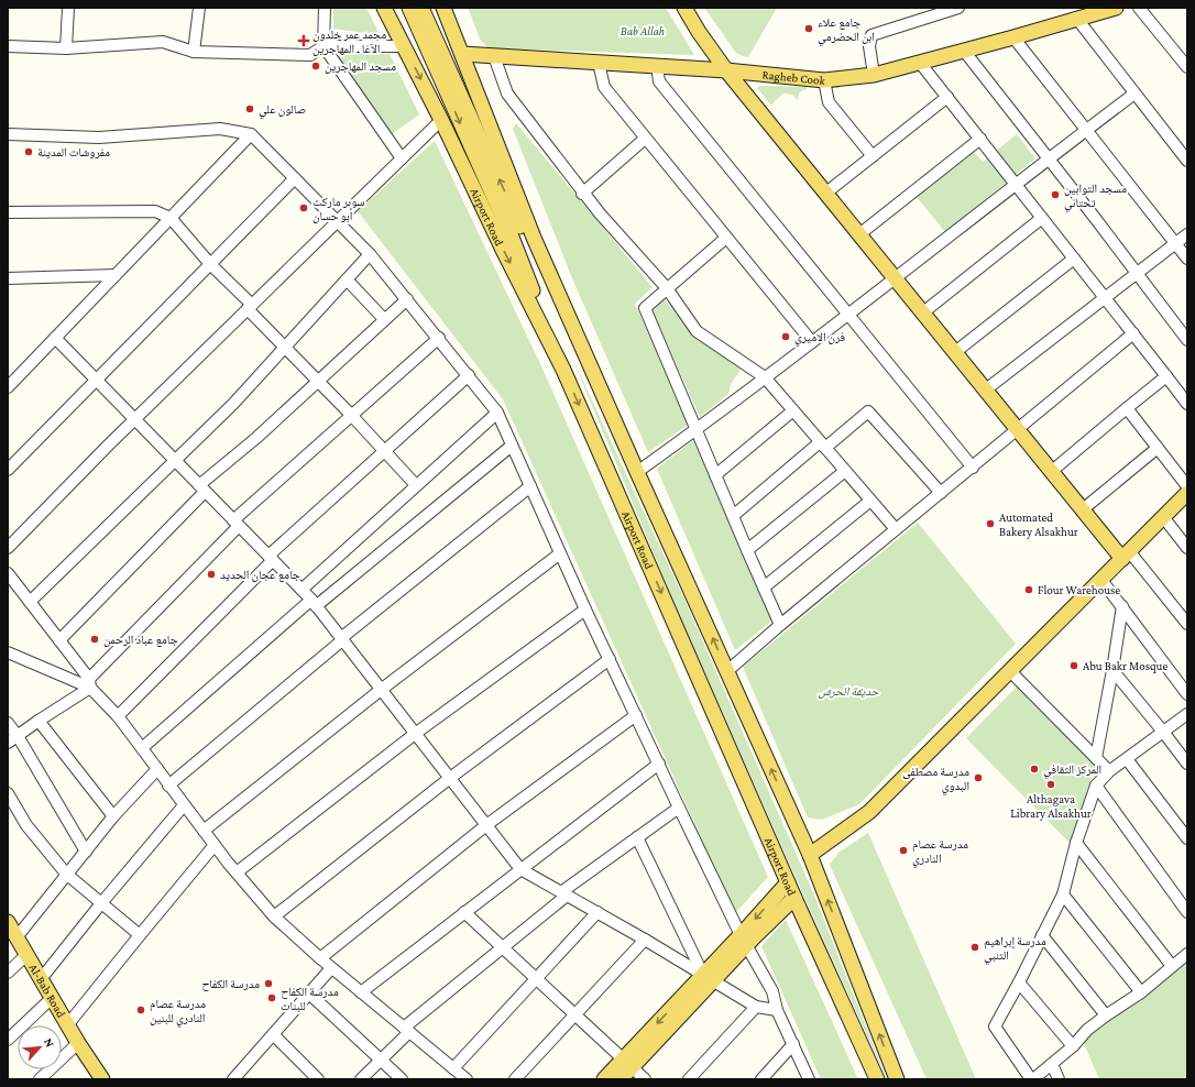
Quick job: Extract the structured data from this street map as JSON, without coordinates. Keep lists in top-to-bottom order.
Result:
{
  "streets": {
    "main road": ["Ragheb Cook", "Airport Road", "Al-Bab Road"]
  },
  "parks": ["Bab Allah", "حديقة الحرش"],
  "places": {
    "other": [
      "جامع علاء ابن الحضرمي",
      "مسجد المهاجرين",
      "صالون علي",
      "مفروشات المدينة",
      "مسجد التوابين تحتاني",
      "سوبر ماركت أبو حسان",
      "فرن الاميري",
      "Automated Bakery Alsakhur",
      "جامع عجان الحديد",
      "Flour Warehouse",
      "جامع عباد الرحمن",
      "Abu Bakr Mosque",
      "المركز الثقافي",
      "مدرسة مصطفى البدوي",
      "Althagava Library Alsakhur",
      "مدرسة عصام النادري",
      "مدرسة إبراهيم التنبي",
      "مدرسة الكفاح",
      "مدرسة الكفاح للبنات",
      "مدرسة عصام النادري للبنين"
    ],
    "health": ["محمد عمر خلدون الآغا . المهاجرين"]
  },
  "north": "top right"
}
